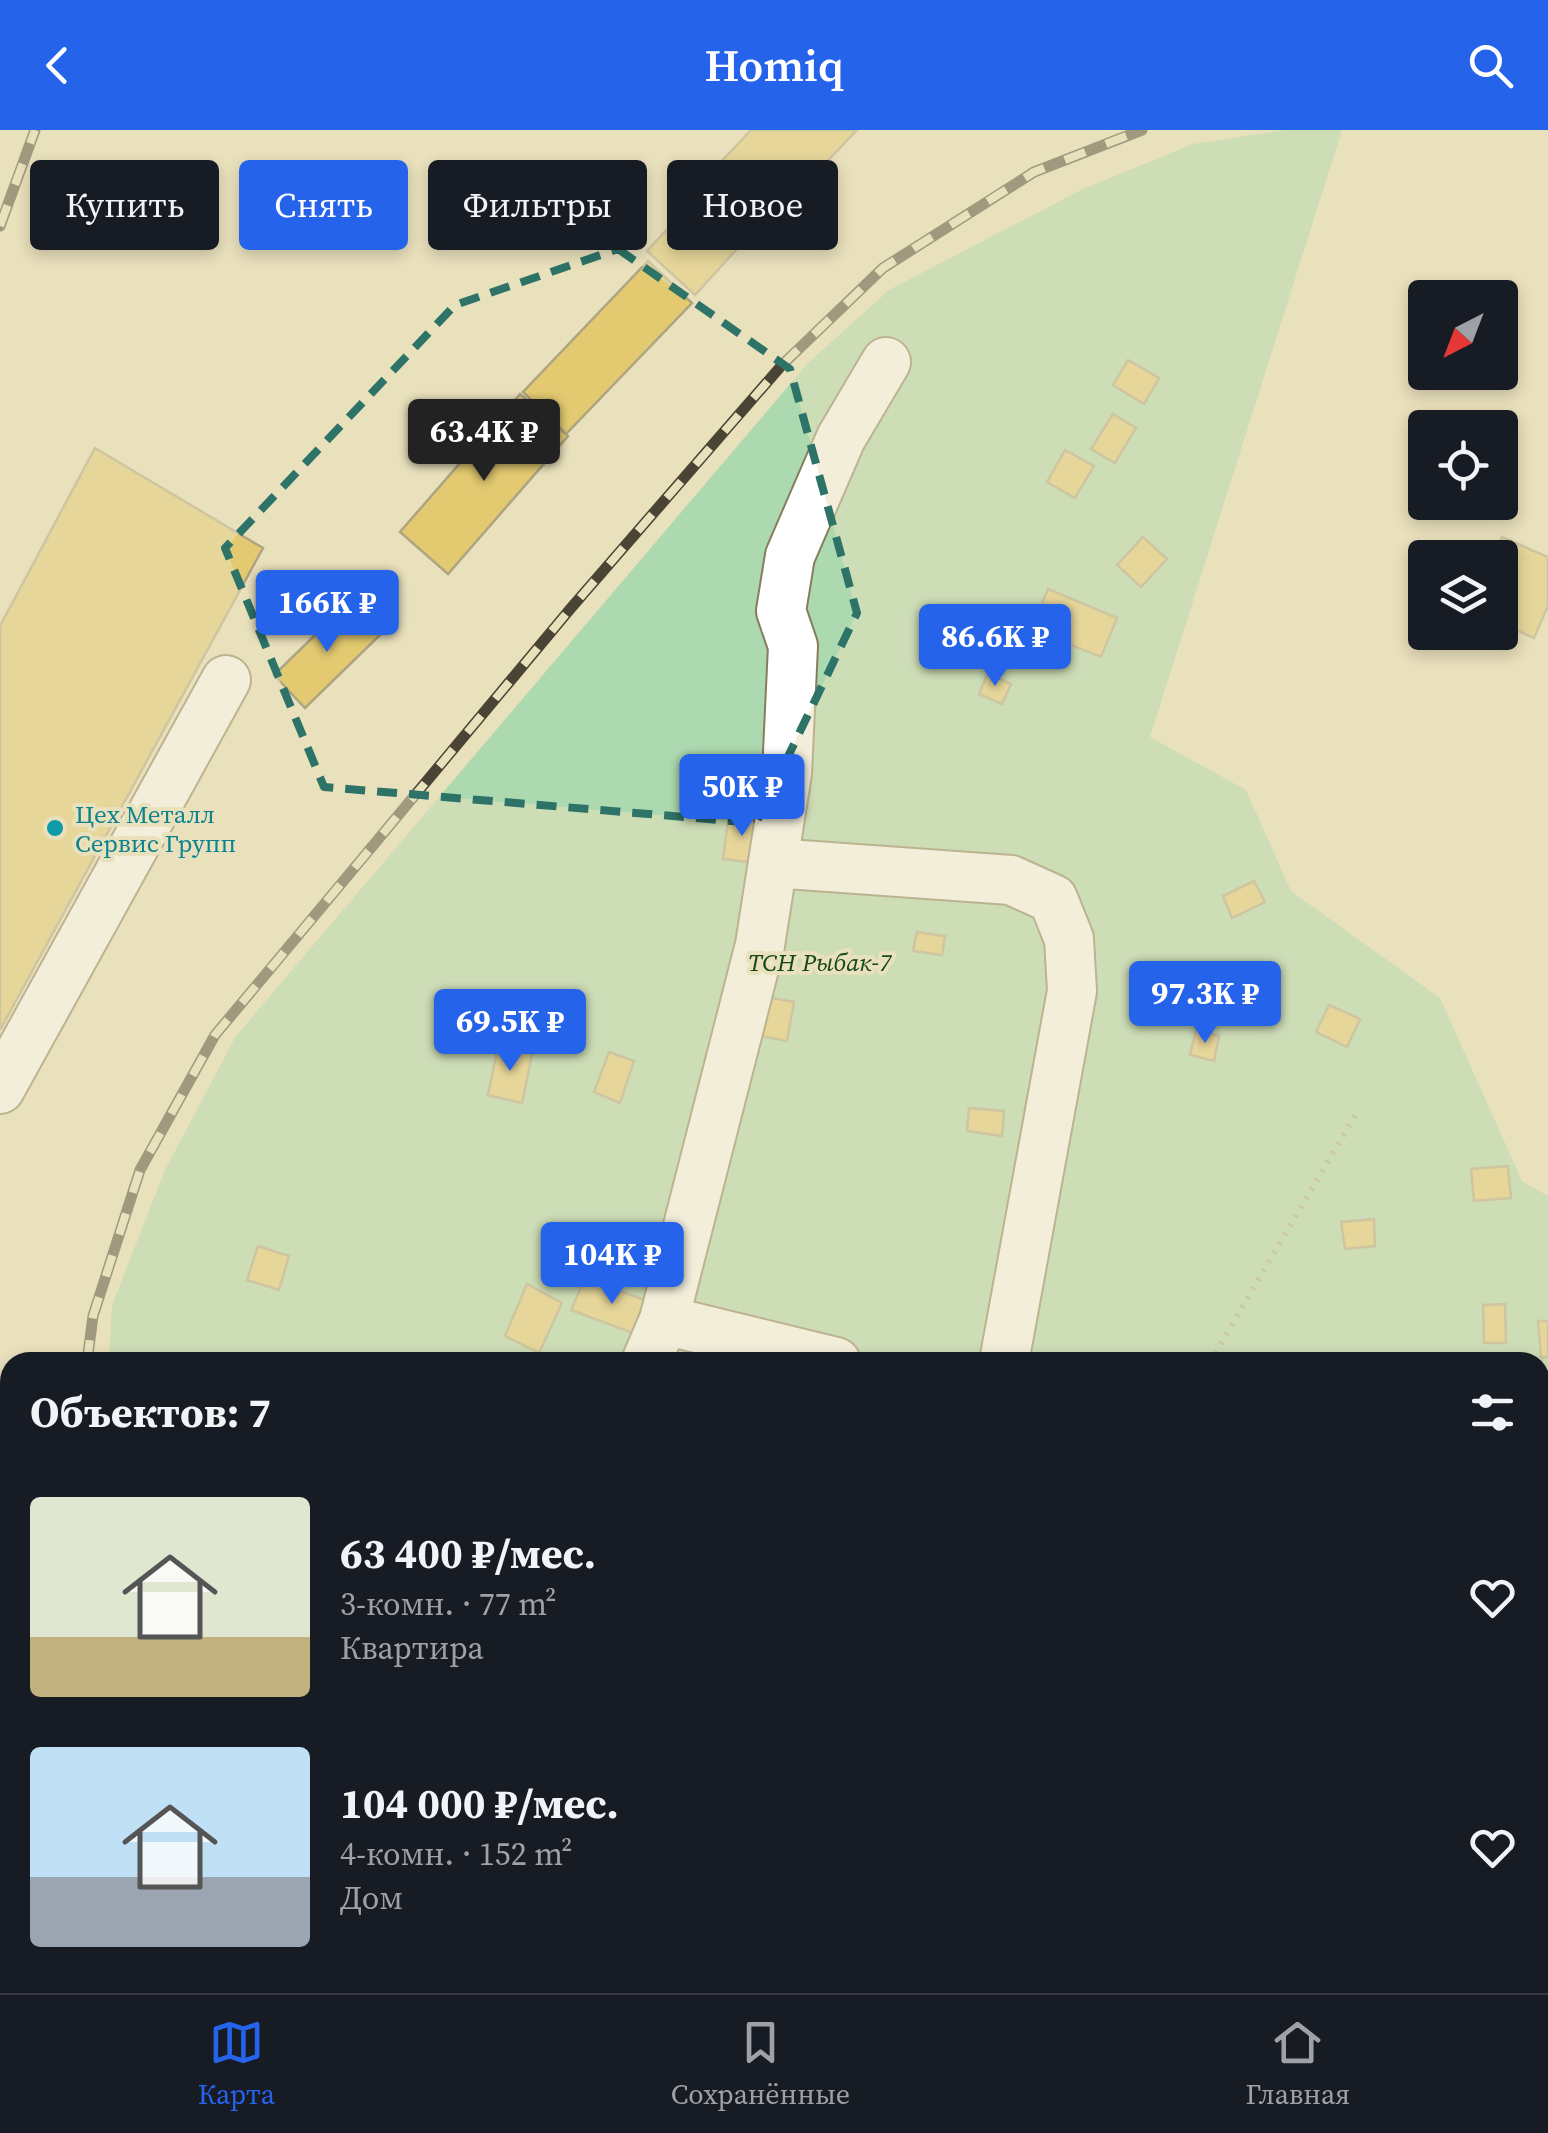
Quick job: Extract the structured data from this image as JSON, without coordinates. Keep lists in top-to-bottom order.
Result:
{
  "parks": ["ТСН Рыбак-7"],
  "places": ["Цех Металл Сервис Групп"],
  "north": "bottom left",
  "page": {
    "header": "Homiq",
    "chip": [
      "Купить",
      "Снять",
      "Фильтры",
      "Новое"
    ],
    "price": [
      "63.4K ₽",
      "166K ₽",
      "86.6K ₽",
      "50K ₽",
      "97.3K ₽",
      "69.5K ₽",
      "104K ₽"
    ],
    "heading": "Объектов: 7",
    "list": [
      {
        "name": "63 400 ₽/мес.",
        "note": "3-комн. · 77 m² · Квартира"
      },
      {
        "name": "104 000 ₽/мес.",
        "note": "4-комн. · 152 m² · Дом"
      }
    ],
    "tabs": ["Карта", "Сохранённые", "Главная"]
  }
}
